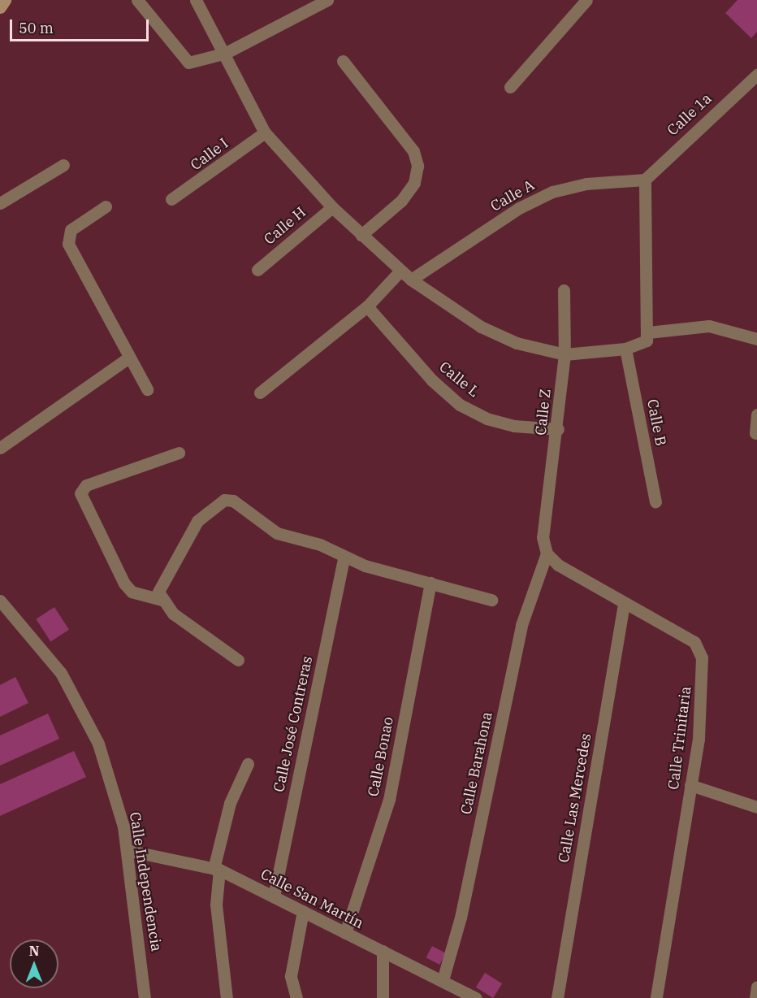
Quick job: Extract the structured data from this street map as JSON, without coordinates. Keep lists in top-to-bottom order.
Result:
{
  "streets": {
    "street": [
      "Calle 1a",
      "Calle I",
      "Calle A",
      "Calle H",
      "Calle L",
      "Calle Z",
      "Calle B",
      "Calle José Contreras",
      "Calle Trinitaria",
      "Calle Bonao",
      "Calle Barahona",
      "Calle Las Mercedes",
      "Calle Independencia",
      "Calle San Martín"
    ]
  },
  "crossings": [
    ["Calle 1a", "Calle A"],
    ["Calle L", "Calle Z"],
    ["Calle Z", "Calle Trinitaria"],
    ["Calle Z", "Calle Barahona"],
    ["Calle José Contreras", "Calle San Martín"],
    ["Calle Trinitaria", "Calle Barahona"],
    ["Calle Trinitaria", "Calle Las Mercedes"],
    ["Calle Bonao", "Calle San Martín"],
    ["Calle Barahona", "Calle San Martín"],
    ["Calle Independencia", "Calle San Martín"]
  ],
  "scale_bar": "50 m",
  "north": "top"
}
